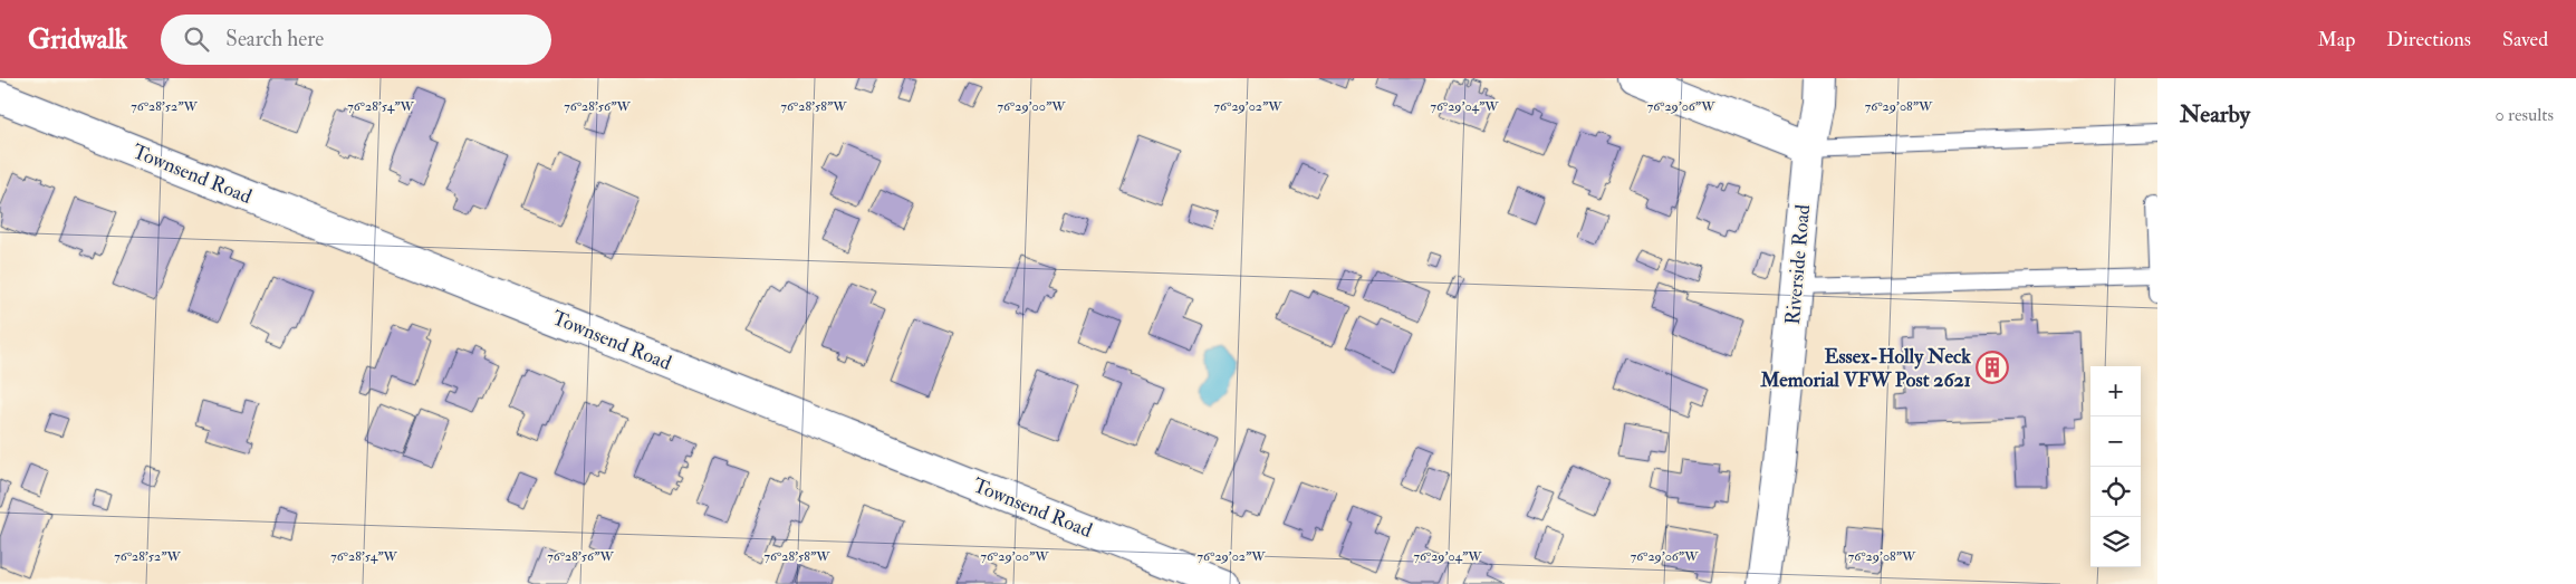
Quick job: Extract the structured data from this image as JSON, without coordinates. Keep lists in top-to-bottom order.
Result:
{
  "streets": {
    "street": ["Townsend Road", "Riverside Road"]
  },
  "places": {
    "building": ["Essex-Holly Neck Memorial VFW Post 2621"]
  },
  "page": {
    "header": "Gridwalk",
    "search": "Search here",
    "nav": ["Map", "Directions", "Saved"],
    "heading": ["Nearby", "0 results"],
    "map_buttons": ["+", "−"]
  },
  "coordinates": [
    "76°28'52\"W",
    "76°28'54\"W",
    "76°28'56\"W",
    "76°28'58\"W",
    "76°29'00\"W",
    "76°29'02\"W",
    "76°29'04\"W",
    "76°29'06\"W",
    "76°29'08\"W"
  ]
}
